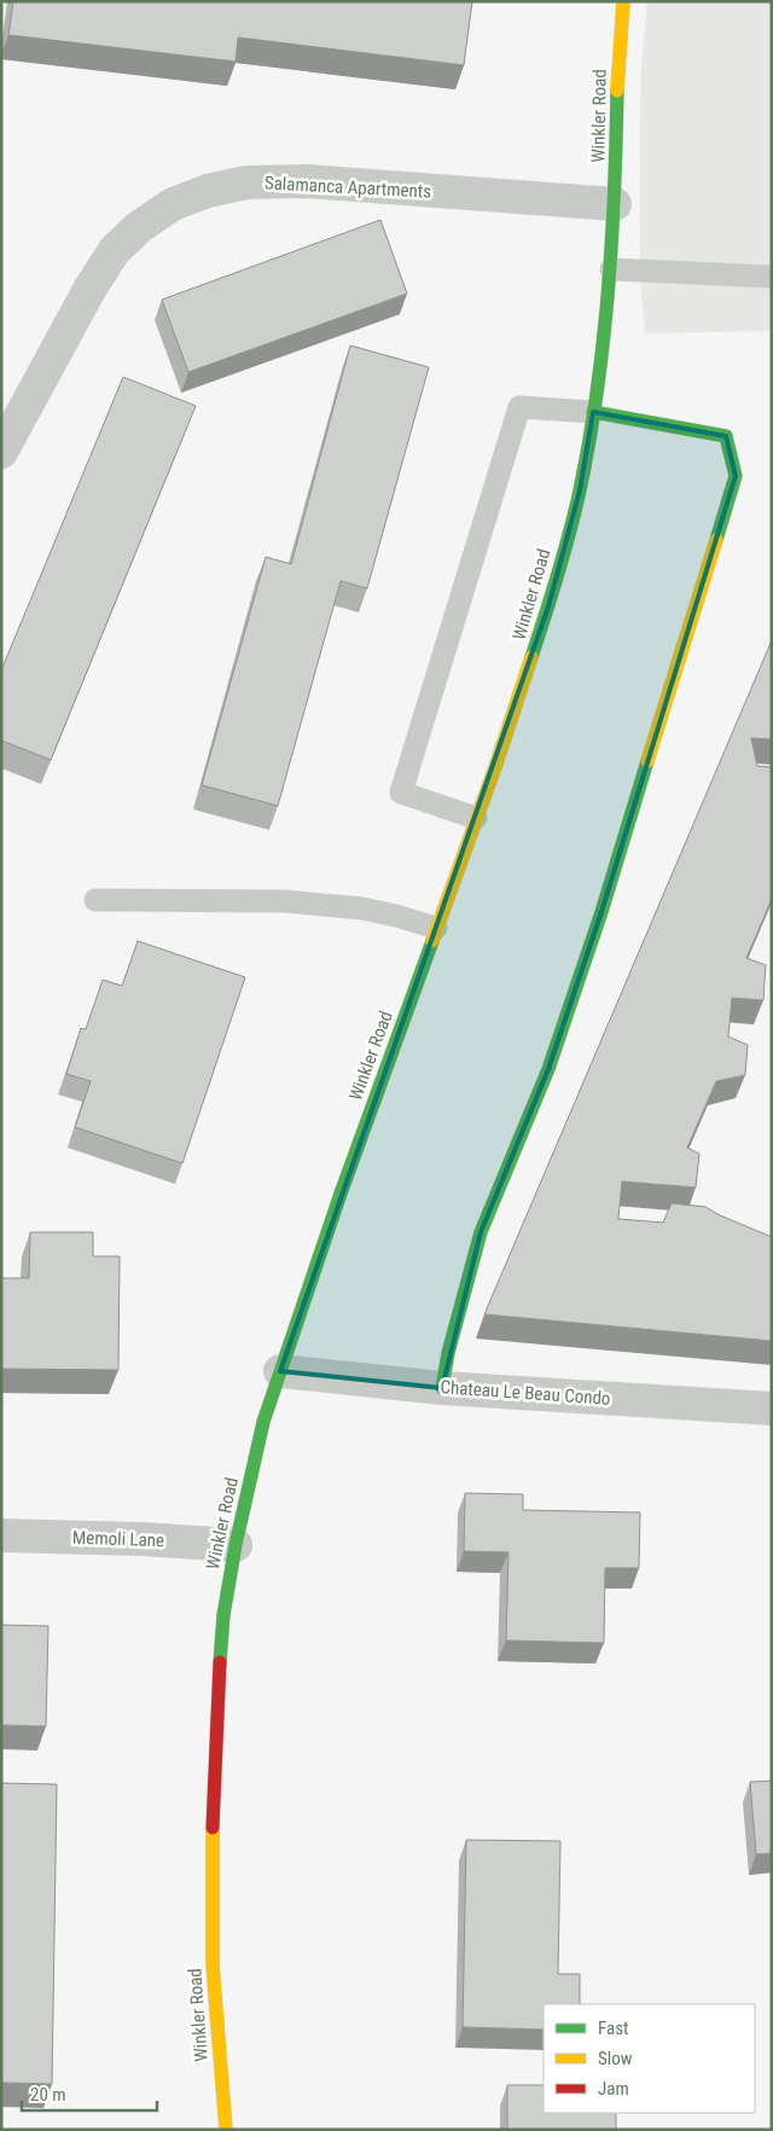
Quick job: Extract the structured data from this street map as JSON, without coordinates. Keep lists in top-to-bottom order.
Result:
{
  "streets": {
    "street": [
      "Winkler Road",
      "Salamanca Apartments",
      "Chateau Le Beau Condo",
      "Memoli Lane"
    ]
  },
  "crossings": [
    ["Winkler Road", "Salamanca Apartments"],
    ["Winkler Road", "Chateau Le Beau Condo"],
    ["Winkler Road", "Memoli Lane"]
  ],
  "legend": ["Fast", "Slow", "Jam"],
  "scale_bar": "20 m"
}
